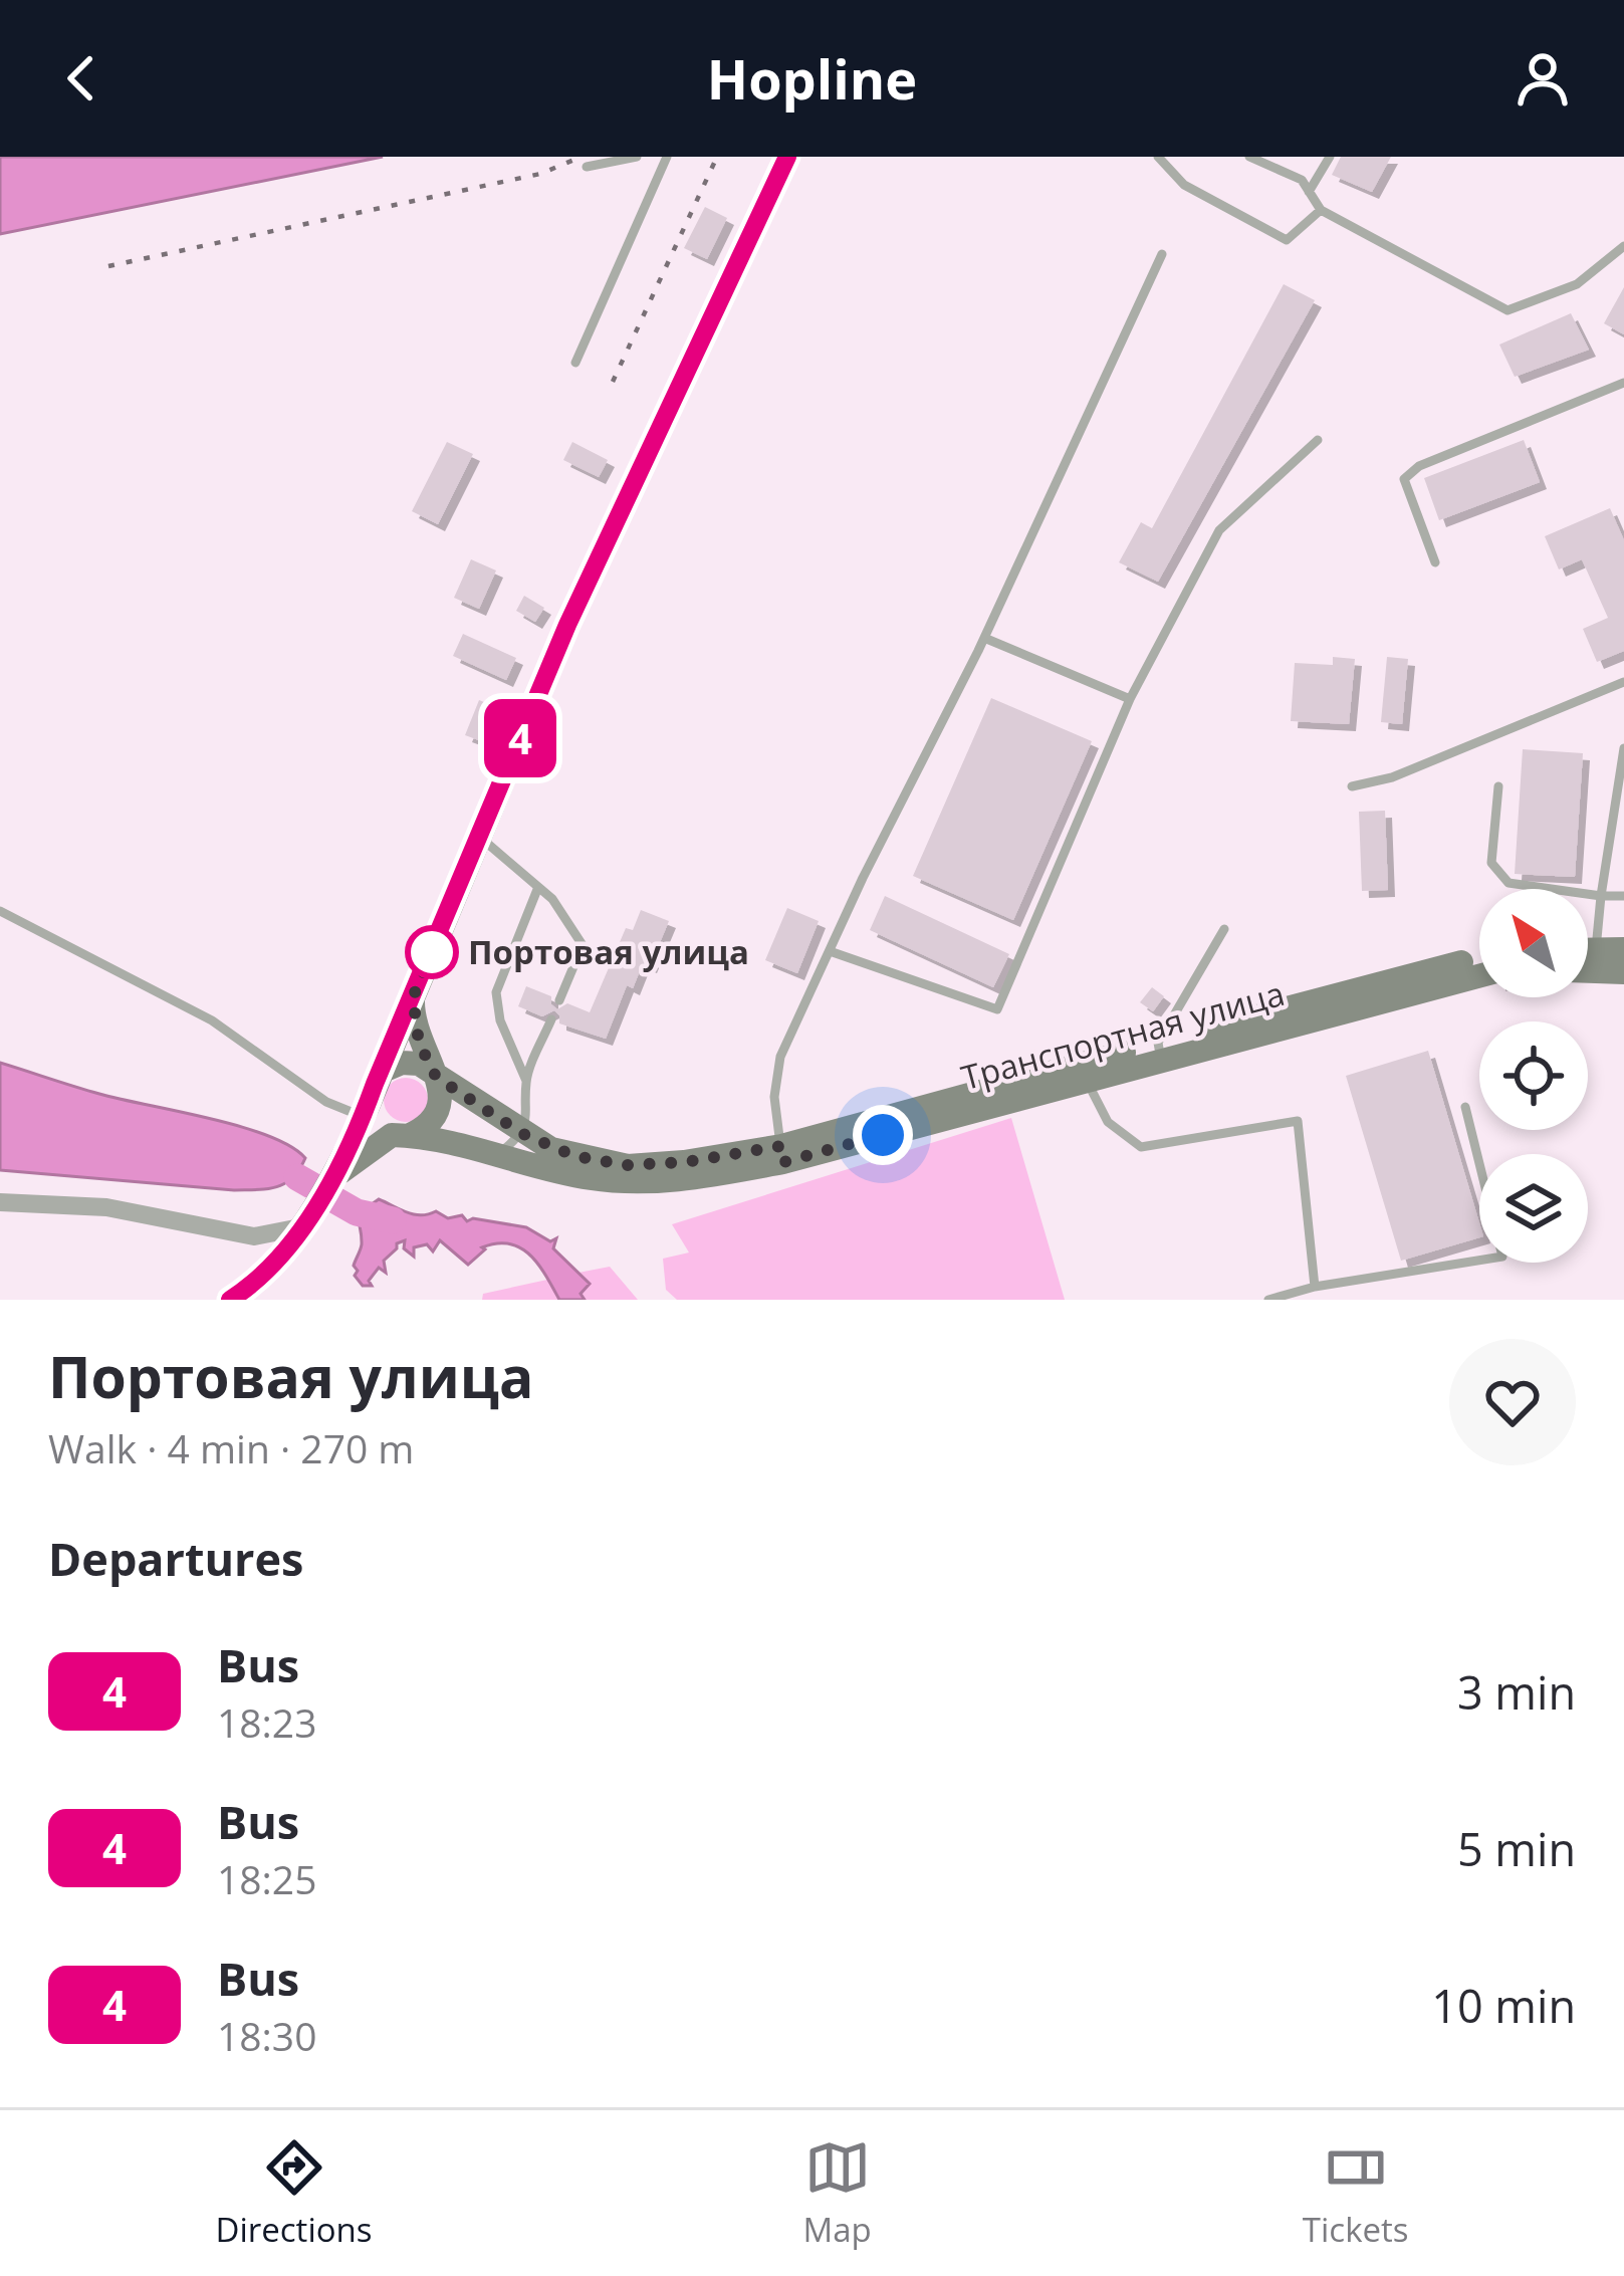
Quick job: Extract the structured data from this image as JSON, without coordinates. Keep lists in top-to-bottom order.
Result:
{
  "streets": {
    "main road": ["Транспортная улица"]
  },
  "places": ["Портовая улица"],
  "lines": ["bus line 4"],
  "north": "top left",
  "page": {
    "header": "Hopline",
    "on_map": "4",
    "heading": [
      ["Портовая улица", "Walk · 4 min · 270 m"],
      "Departures"
    ],
    "list": [
      {
        "mark": "4",
        "name": "Bus",
        "note": "18:23",
        "value": "3 min"
      },
      {
        "mark": "4",
        "name": "Bus",
        "note": "18:25",
        "value": "5 min"
      },
      {
        "mark": "4",
        "name": "Bus",
        "note": "18:30",
        "value": "10 min"
      }
    ],
    "tabs": ["Directions", "Map", "Tickets"]
  }
}
